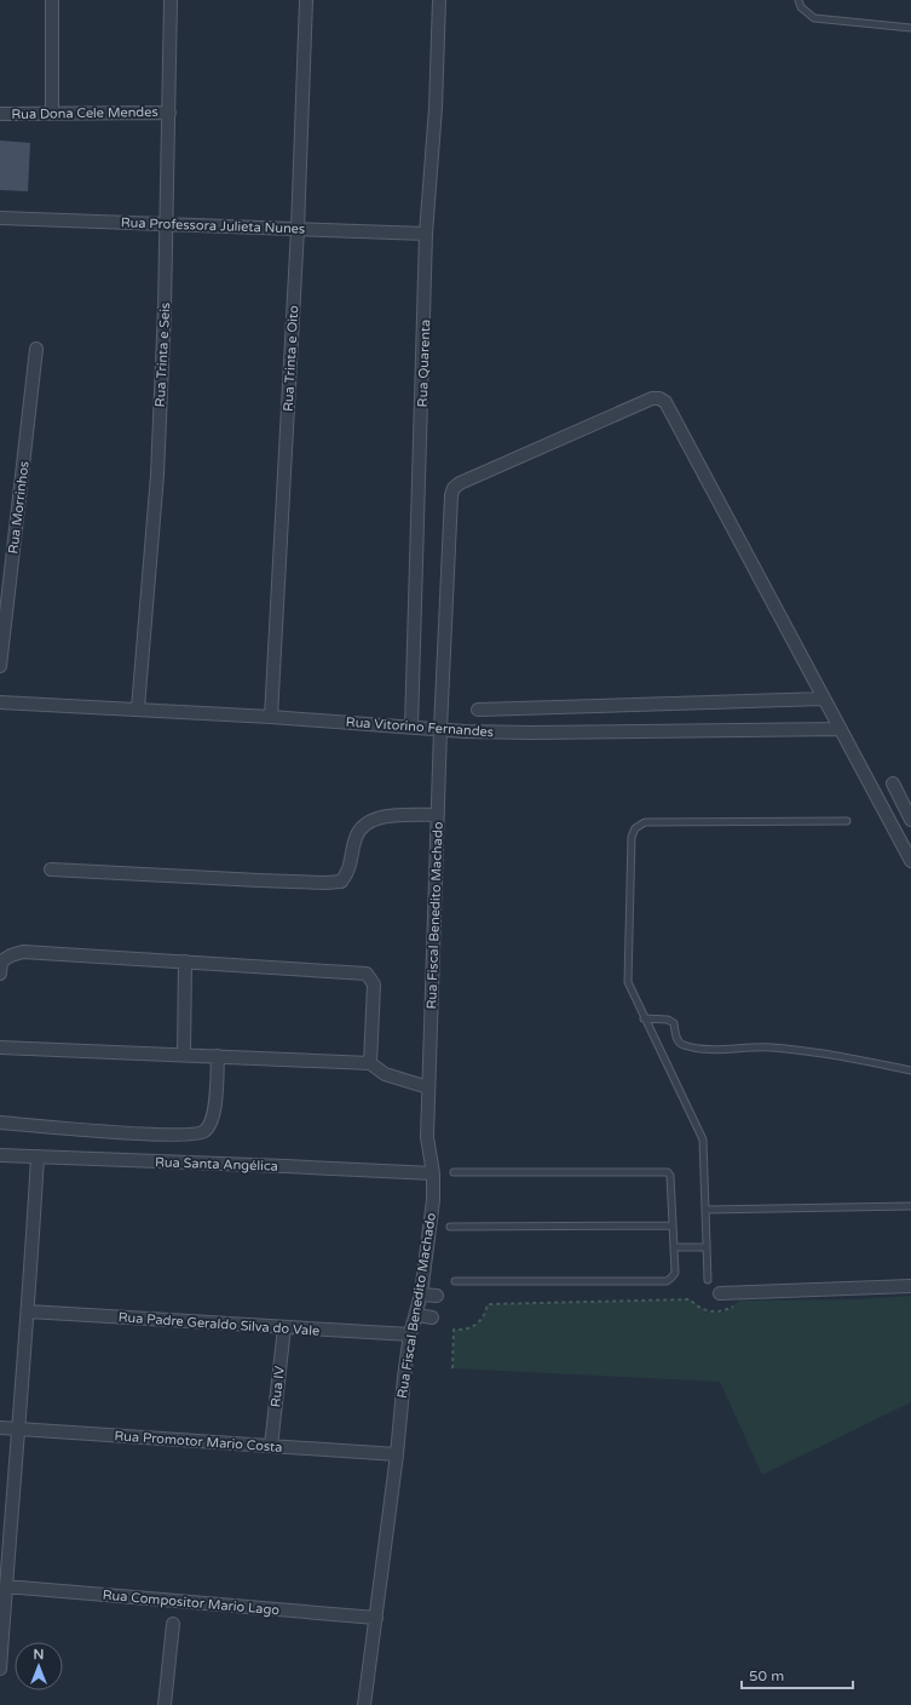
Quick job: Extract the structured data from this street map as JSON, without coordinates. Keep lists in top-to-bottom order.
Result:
{
  "streets": {
    "street": [
      "Rua Dona Cele Mendes",
      "Rua Professora Julieta Nunes",
      "Rua Trinta e Seis",
      "Rua Trinta e Oito",
      "Rua Quarenta",
      "Rua Morrinhos",
      "Rua Vitorino Fernandes",
      "Rua Fiscal Benedito Machado",
      "Rua Santa Angélica",
      "Rua Padre Geraldo Silva do Vale",
      "Rua IV",
      "Rua Promotor Mario Costa",
      "Rua Compositor Mario Lago"
    ]
  },
  "crossings": [
    ["Rua Dona Cele Mendes", "Rua Trinta e Seis"],
    ["Rua Professora Julieta Nunes", "Rua Trinta e Seis"],
    ["Rua Professora Julieta Nunes", "Rua Trinta e Oito"],
    ["Rua Professora Julieta Nunes", "Rua Quarenta"],
    ["Rua Trinta e Seis", "Rua Vitorino Fernandes"],
    ["Rua Trinta e Oito", "Rua Vitorino Fernandes"],
    ["Rua Quarenta", "Rua Vitorino Fernandes"],
    ["Rua Vitorino Fernandes", "Rua Fiscal Benedito Machado"],
    ["Rua Fiscal Benedito Machado", "Rua Santa Angélica"],
    ["Rua Fiscal Benedito Machado", "Rua Padre Geraldo Silva do Vale"],
    ["Rua Fiscal Benedito Machado", "Rua Promotor Mario Costa"],
    ["Rua Fiscal Benedito Machado", "Rua Compositor Mario Lago"],
    ["Rua Padre Geraldo Silva do Vale", "Rua IV"],
    ["Rua IV", "Rua Promotor Mario Costa"]
  ],
  "scale_bar": "50 m",
  "north": "top"
}
